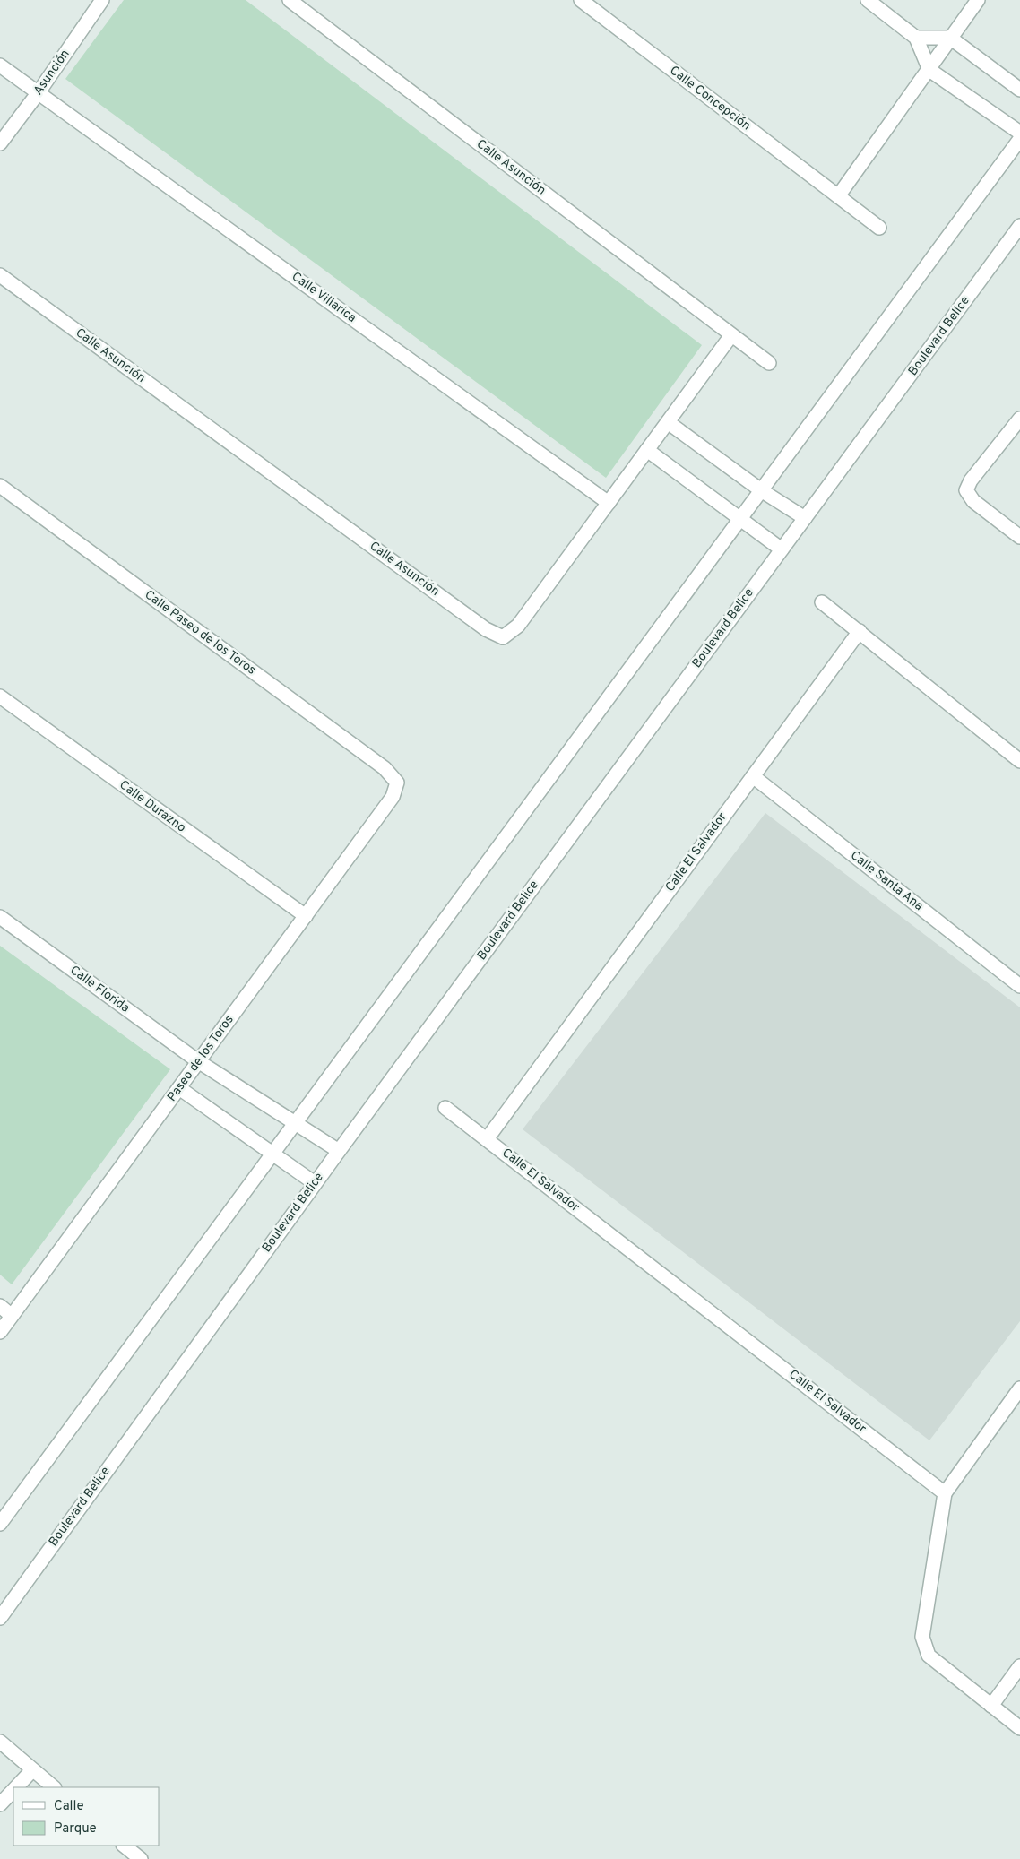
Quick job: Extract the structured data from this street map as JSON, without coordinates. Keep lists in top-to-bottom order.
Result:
{
  "streets": {
    "street": [
      "Asunción",
      "Calle Concepción",
      "Calle Asunción",
      "Calle Villarica",
      "Boulevard Belice",
      "Calle Paseo de los Toros",
      "Calle Durazno",
      "Calle El Salvador",
      "Calle Santa Ana",
      "Calle Florida",
      "Paseo de los Toros"
    ]
  },
  "crossings": [
    ["Asunción", "Calle Villarica"],
    ["Calle Asunción", "Calle Villarica"],
    ["Boulevard Belice", "Calle Florida"],
    ["Calle Paseo de los Toros", "Paseo de los Toros"],
    ["Calle Durazno", "Paseo de los Toros"],
    ["Calle El Salvador", "Calle Santa Ana"],
    ["Calle Florida", "Paseo de los Toros"]
  ],
  "legend": ["Calle", "Parque"]
}
